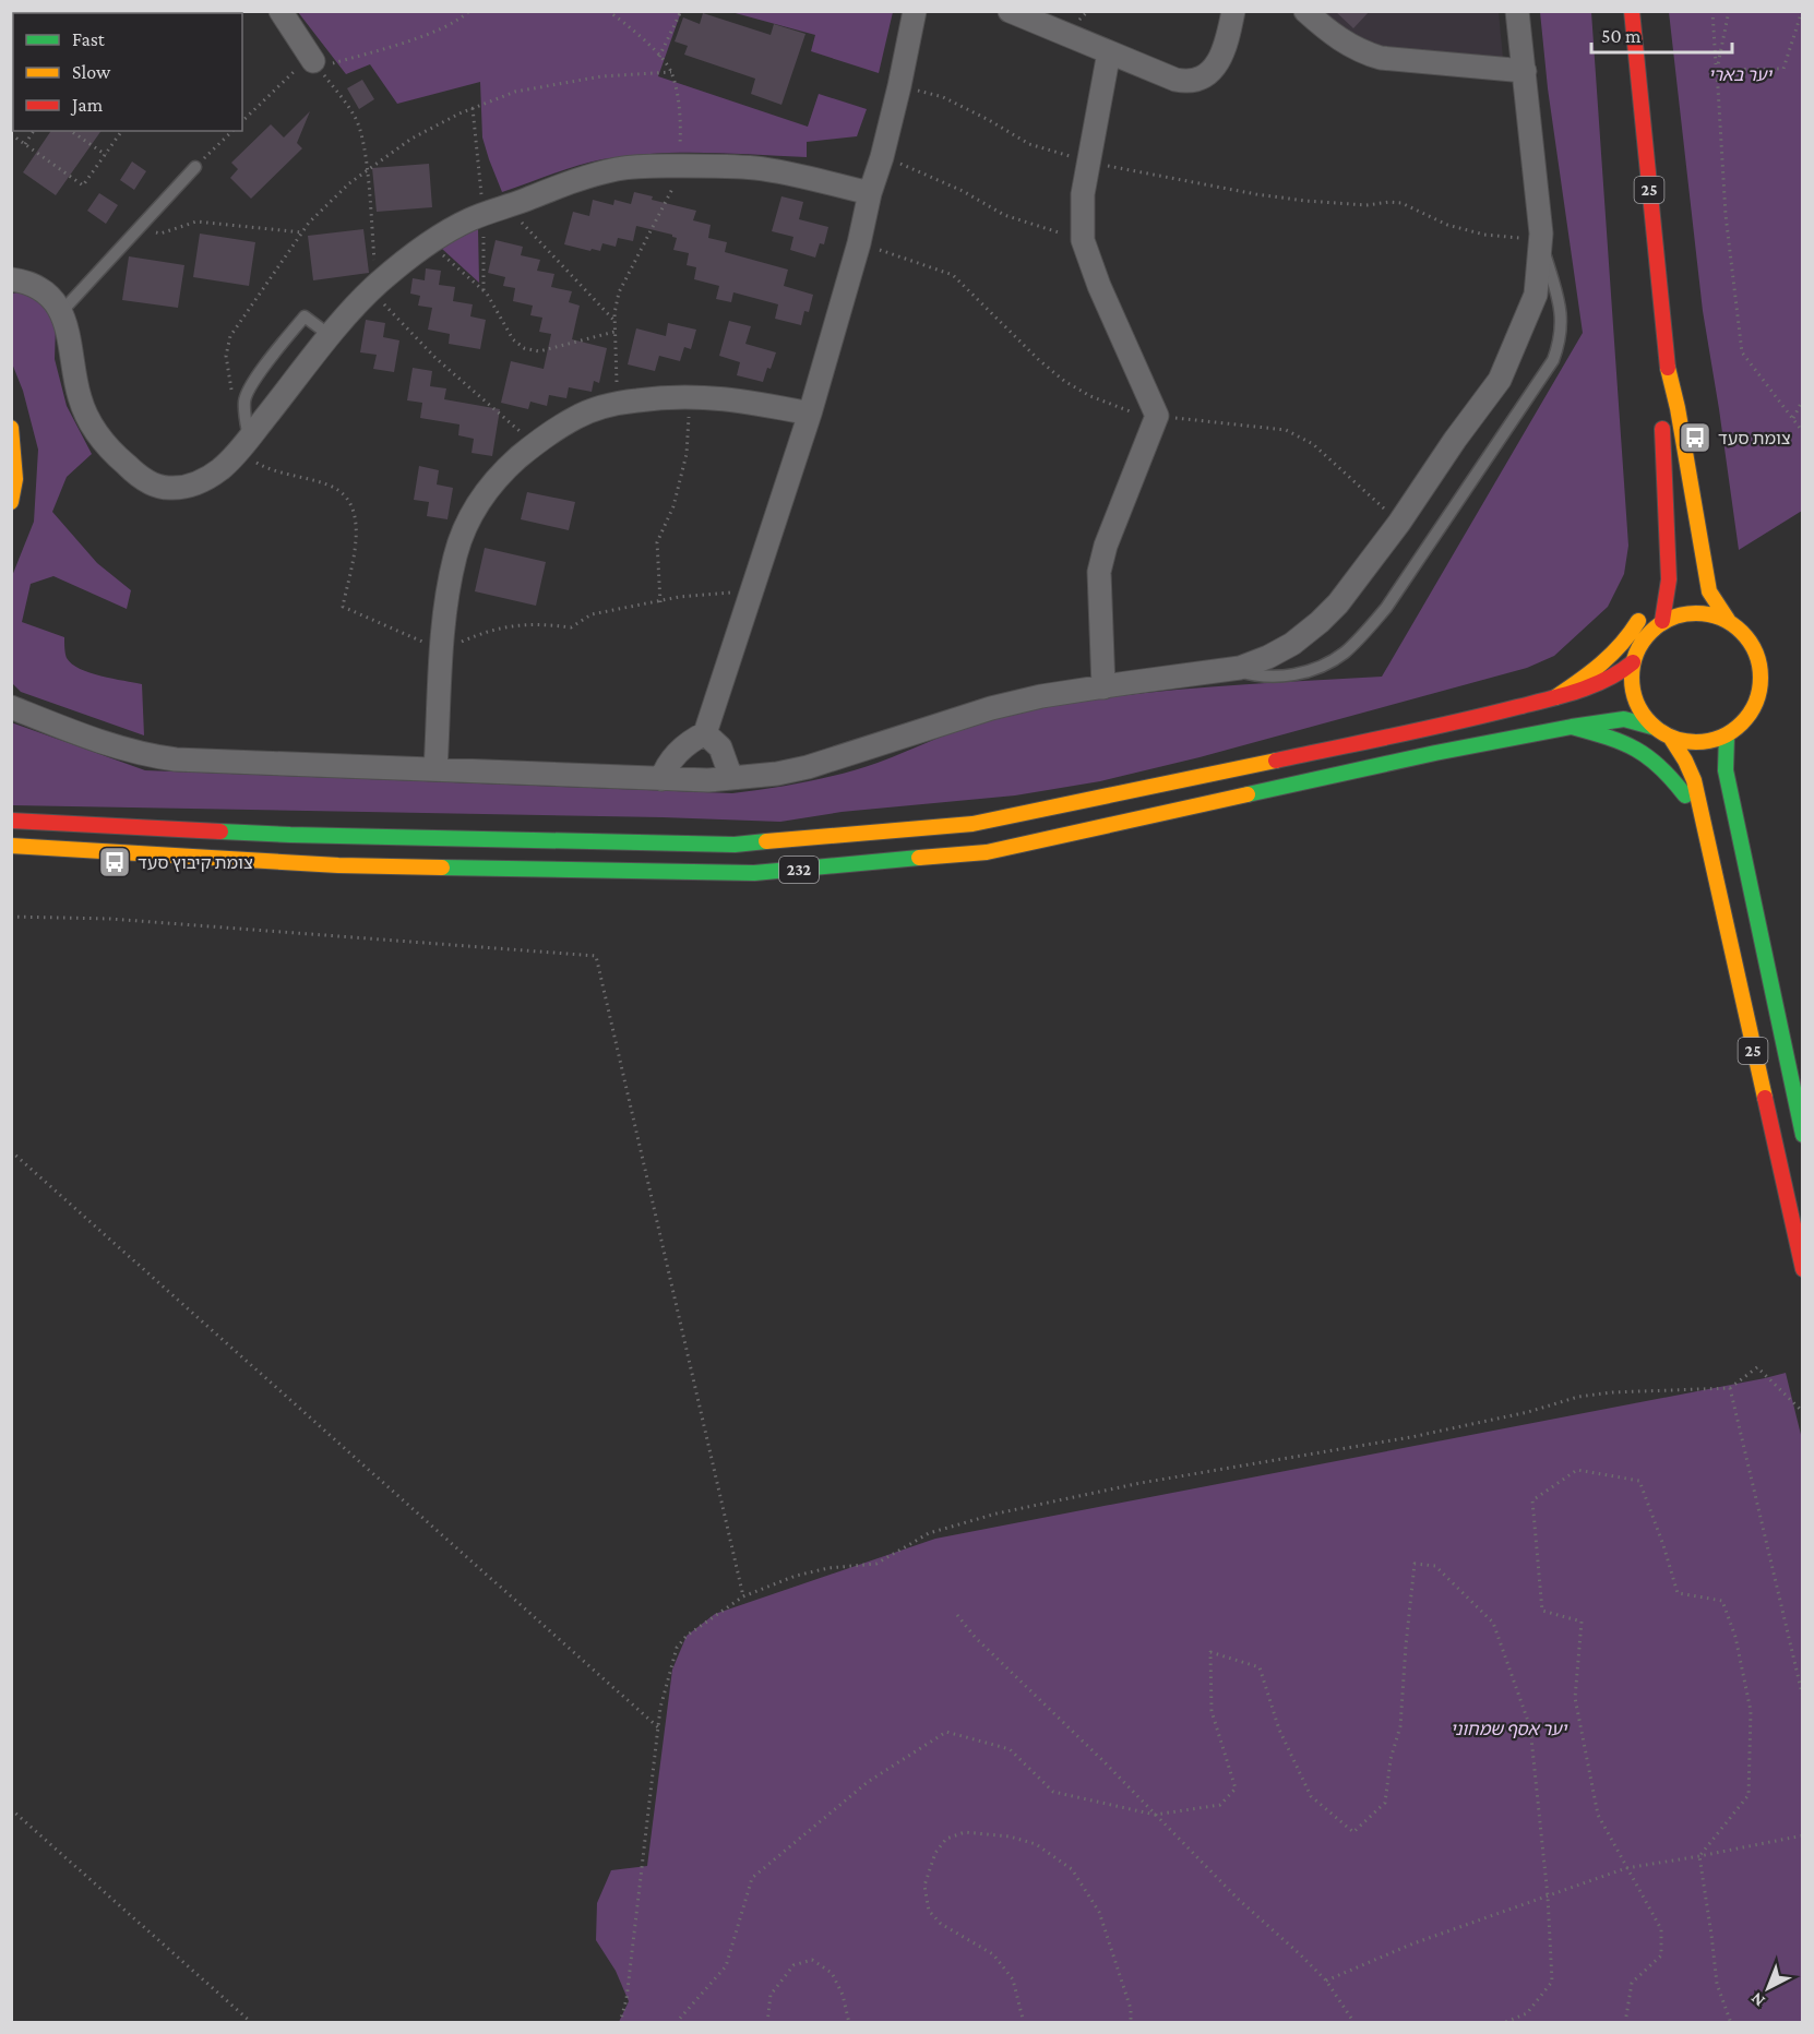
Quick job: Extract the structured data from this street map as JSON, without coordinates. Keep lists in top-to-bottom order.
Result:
{
  "streets": {
    "main road": ["25", "232"]
  },
  "crossings": [
    ["25", "232"]
  ],
  "parks": ["יער בארי", "יער אסף שמחוני"],
  "places": {
    "bus stop": ["צומת סעד", "צומת קיבוץ סעד"]
  },
  "legend": ["Fast", "Slow", "Jam"],
  "scale_bar": "50 m",
  "north": "bottom left"
}
